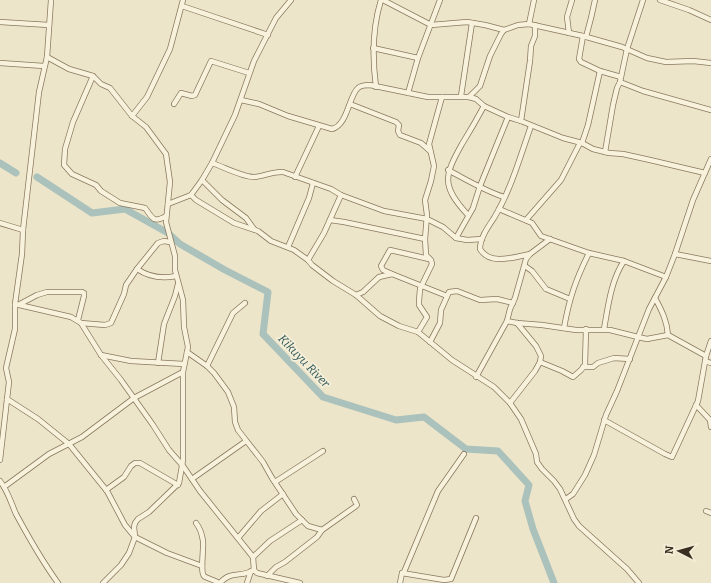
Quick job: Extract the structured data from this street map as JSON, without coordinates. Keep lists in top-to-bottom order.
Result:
{
  "water": ["Kikuyu River"],
  "north": "left"
}
